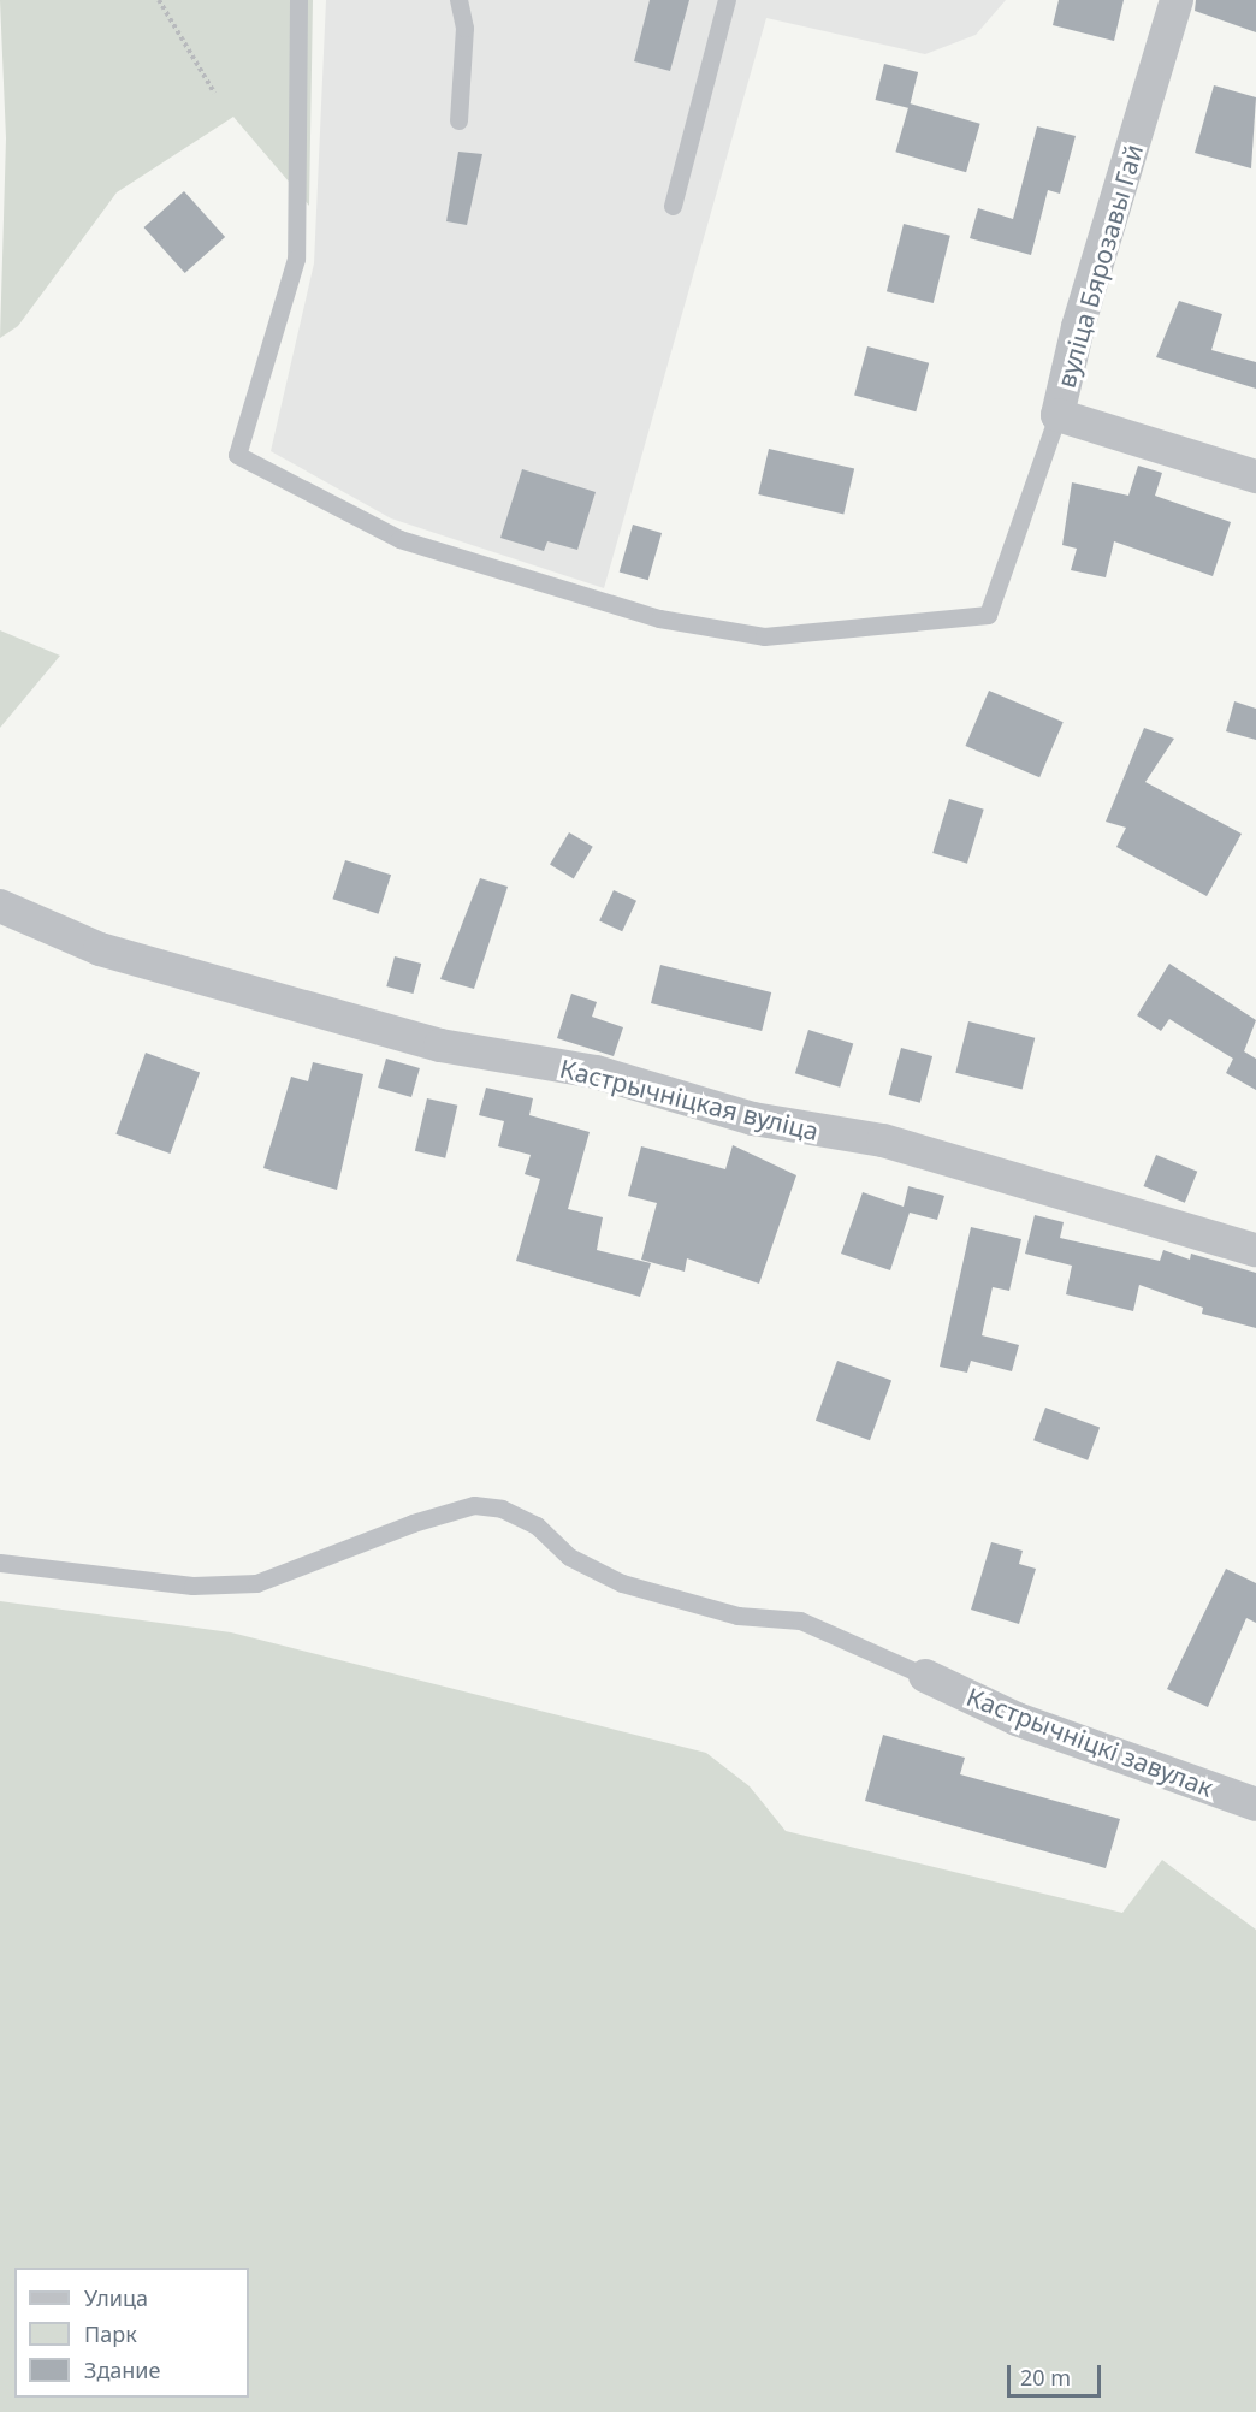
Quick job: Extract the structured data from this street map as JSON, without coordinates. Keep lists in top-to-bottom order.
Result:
{
  "streets": {
    "street": ["вуліца Бярозавы Гай", "Кастрычніцкая вуліца", "Кастрычніцкі завулак"]
  },
  "legend": ["Улица", "Парк", "Здание"],
  "scale_bar": "20 m"
}
